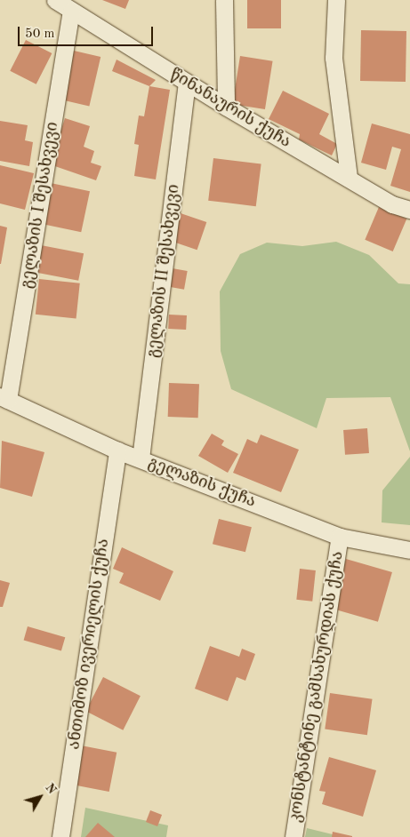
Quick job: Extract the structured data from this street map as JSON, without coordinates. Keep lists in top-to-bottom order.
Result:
{
  "streets": {
    "street": [
      "წინანაურის ქუჩა",
      "გელაზის I შესახვევი",
      "გელაზის II შესახვევი",
      "გელაზის ქუჩა",
      "ანთიმოზ ივერიელის ქუჩა",
      "კონსტანტინე გამსახურდიას ქუჩა"
    ]
  },
  "crossings": [
    ["წინანაურის ქუჩა", "გელაზის I შესახვევი"],
    ["წინანაურის ქუჩა", "გელაზის II შესახვევი"],
    ["გელაზის I შესახვევი", "გელაზის ქუჩა"],
    ["გელაზის II შესახვევი", "გელაზის ქუჩა"],
    ["გელაზის ქუჩა", "ანთიმოზ ივერიელის ქუჩა"],
    ["გელაზის ქუჩა", "კონსტანტინე გამსახურდიას ქუჩა"]
  ],
  "scale_bar": "50 m",
  "north": "top right"
}
